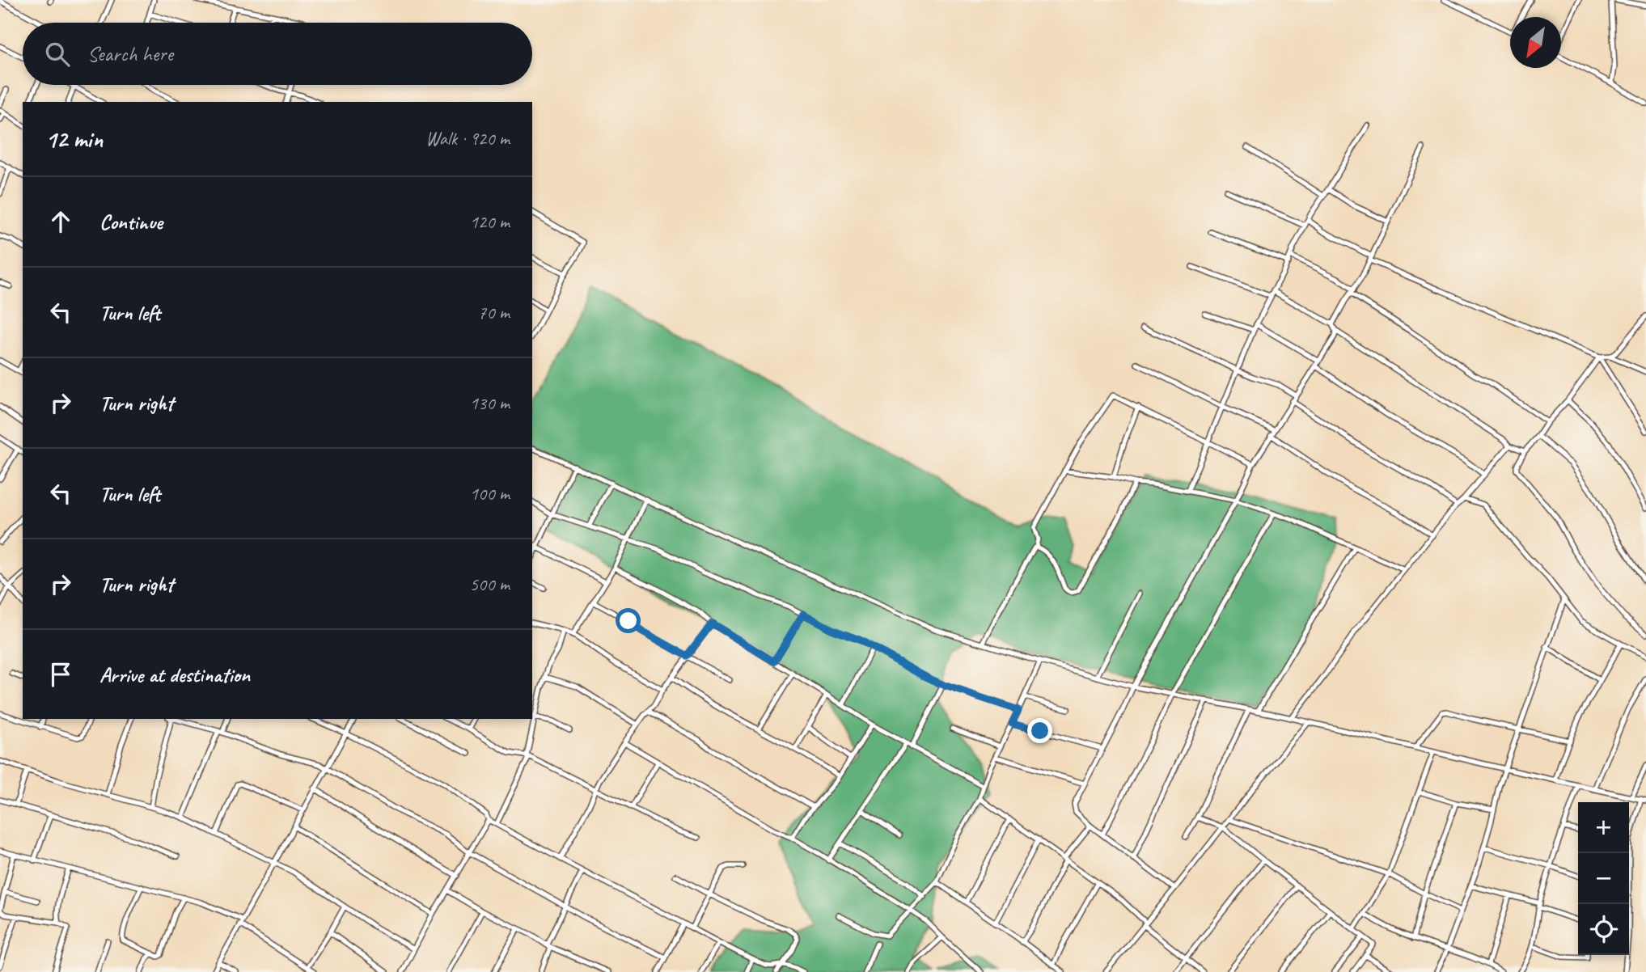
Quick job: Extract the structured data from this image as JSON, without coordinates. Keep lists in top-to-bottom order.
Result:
{
  "north": "bottom left",
  "page": {
    "search": "Search here",
    "heading": ["12 min", "Walk · 920 m"],
    "list": [
      ["Continue", "120 m"],
      ["Turn left", "70 m"],
      ["Turn right", "130 m"],
      ["Turn left", "100 m"],
      ["Turn right", "500 m"],
      "Arrive at destination"
    ],
    "map_buttons": ["+", "−"]
  }
}
